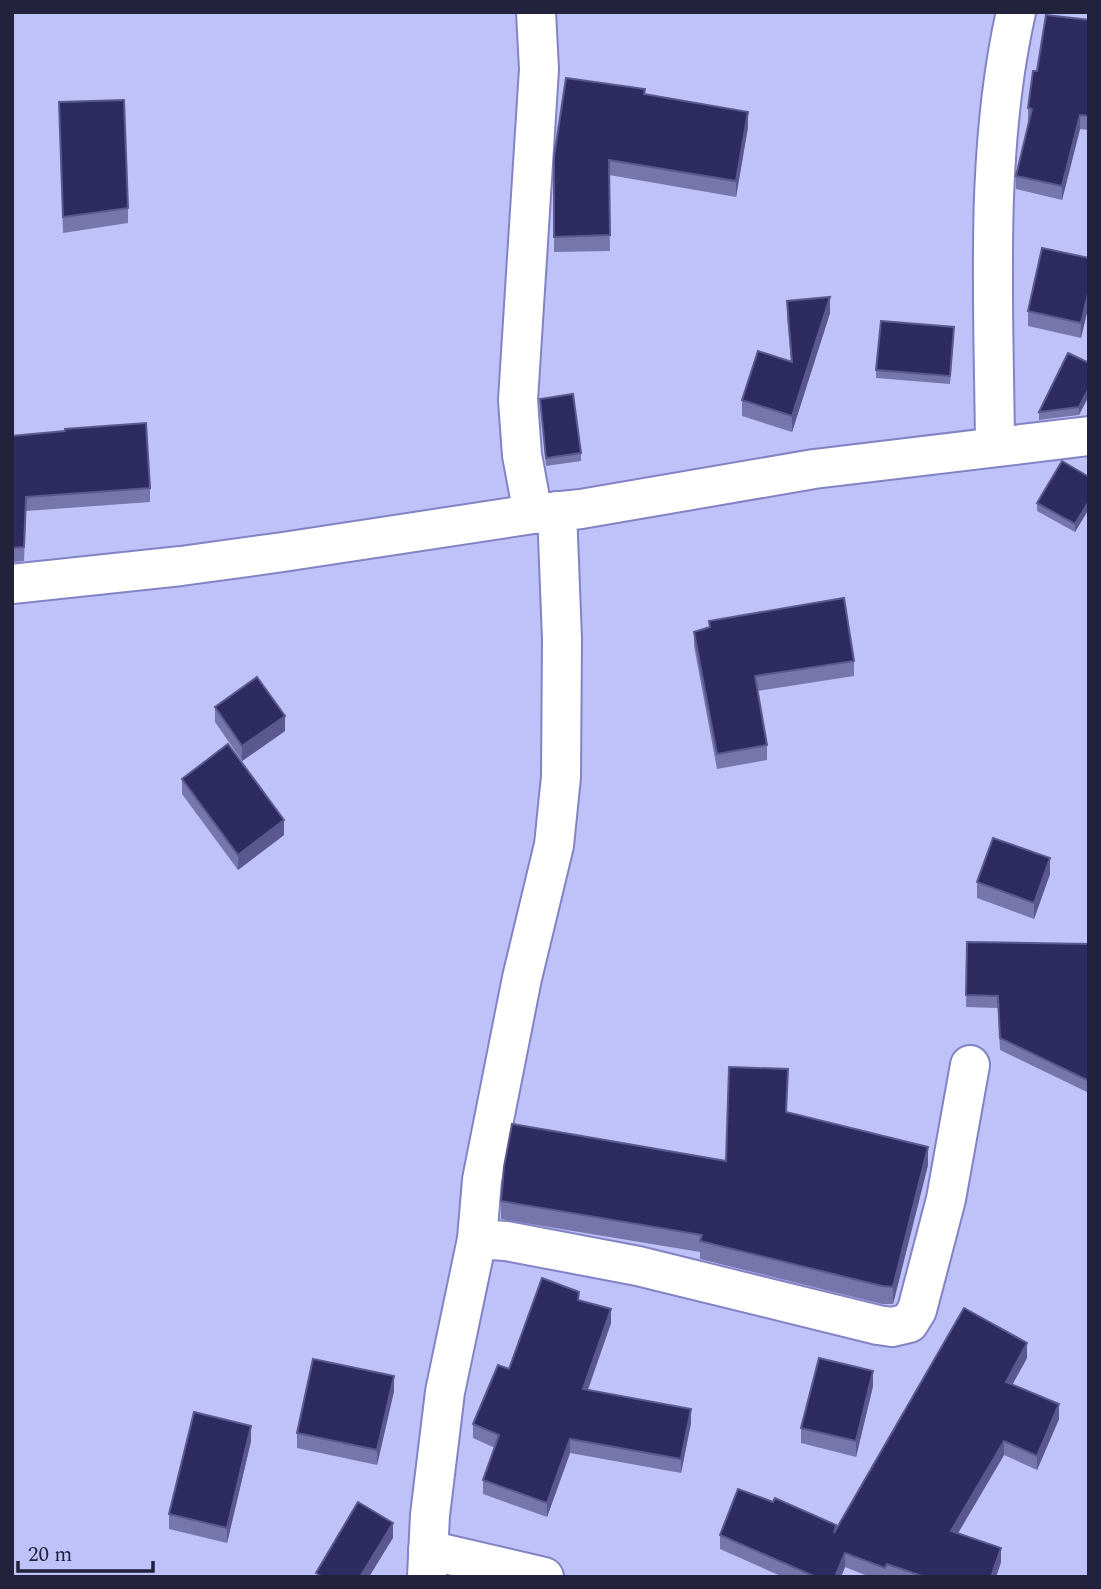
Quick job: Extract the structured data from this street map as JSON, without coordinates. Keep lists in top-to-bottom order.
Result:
{
  "scale_bar": "20 m"
}
